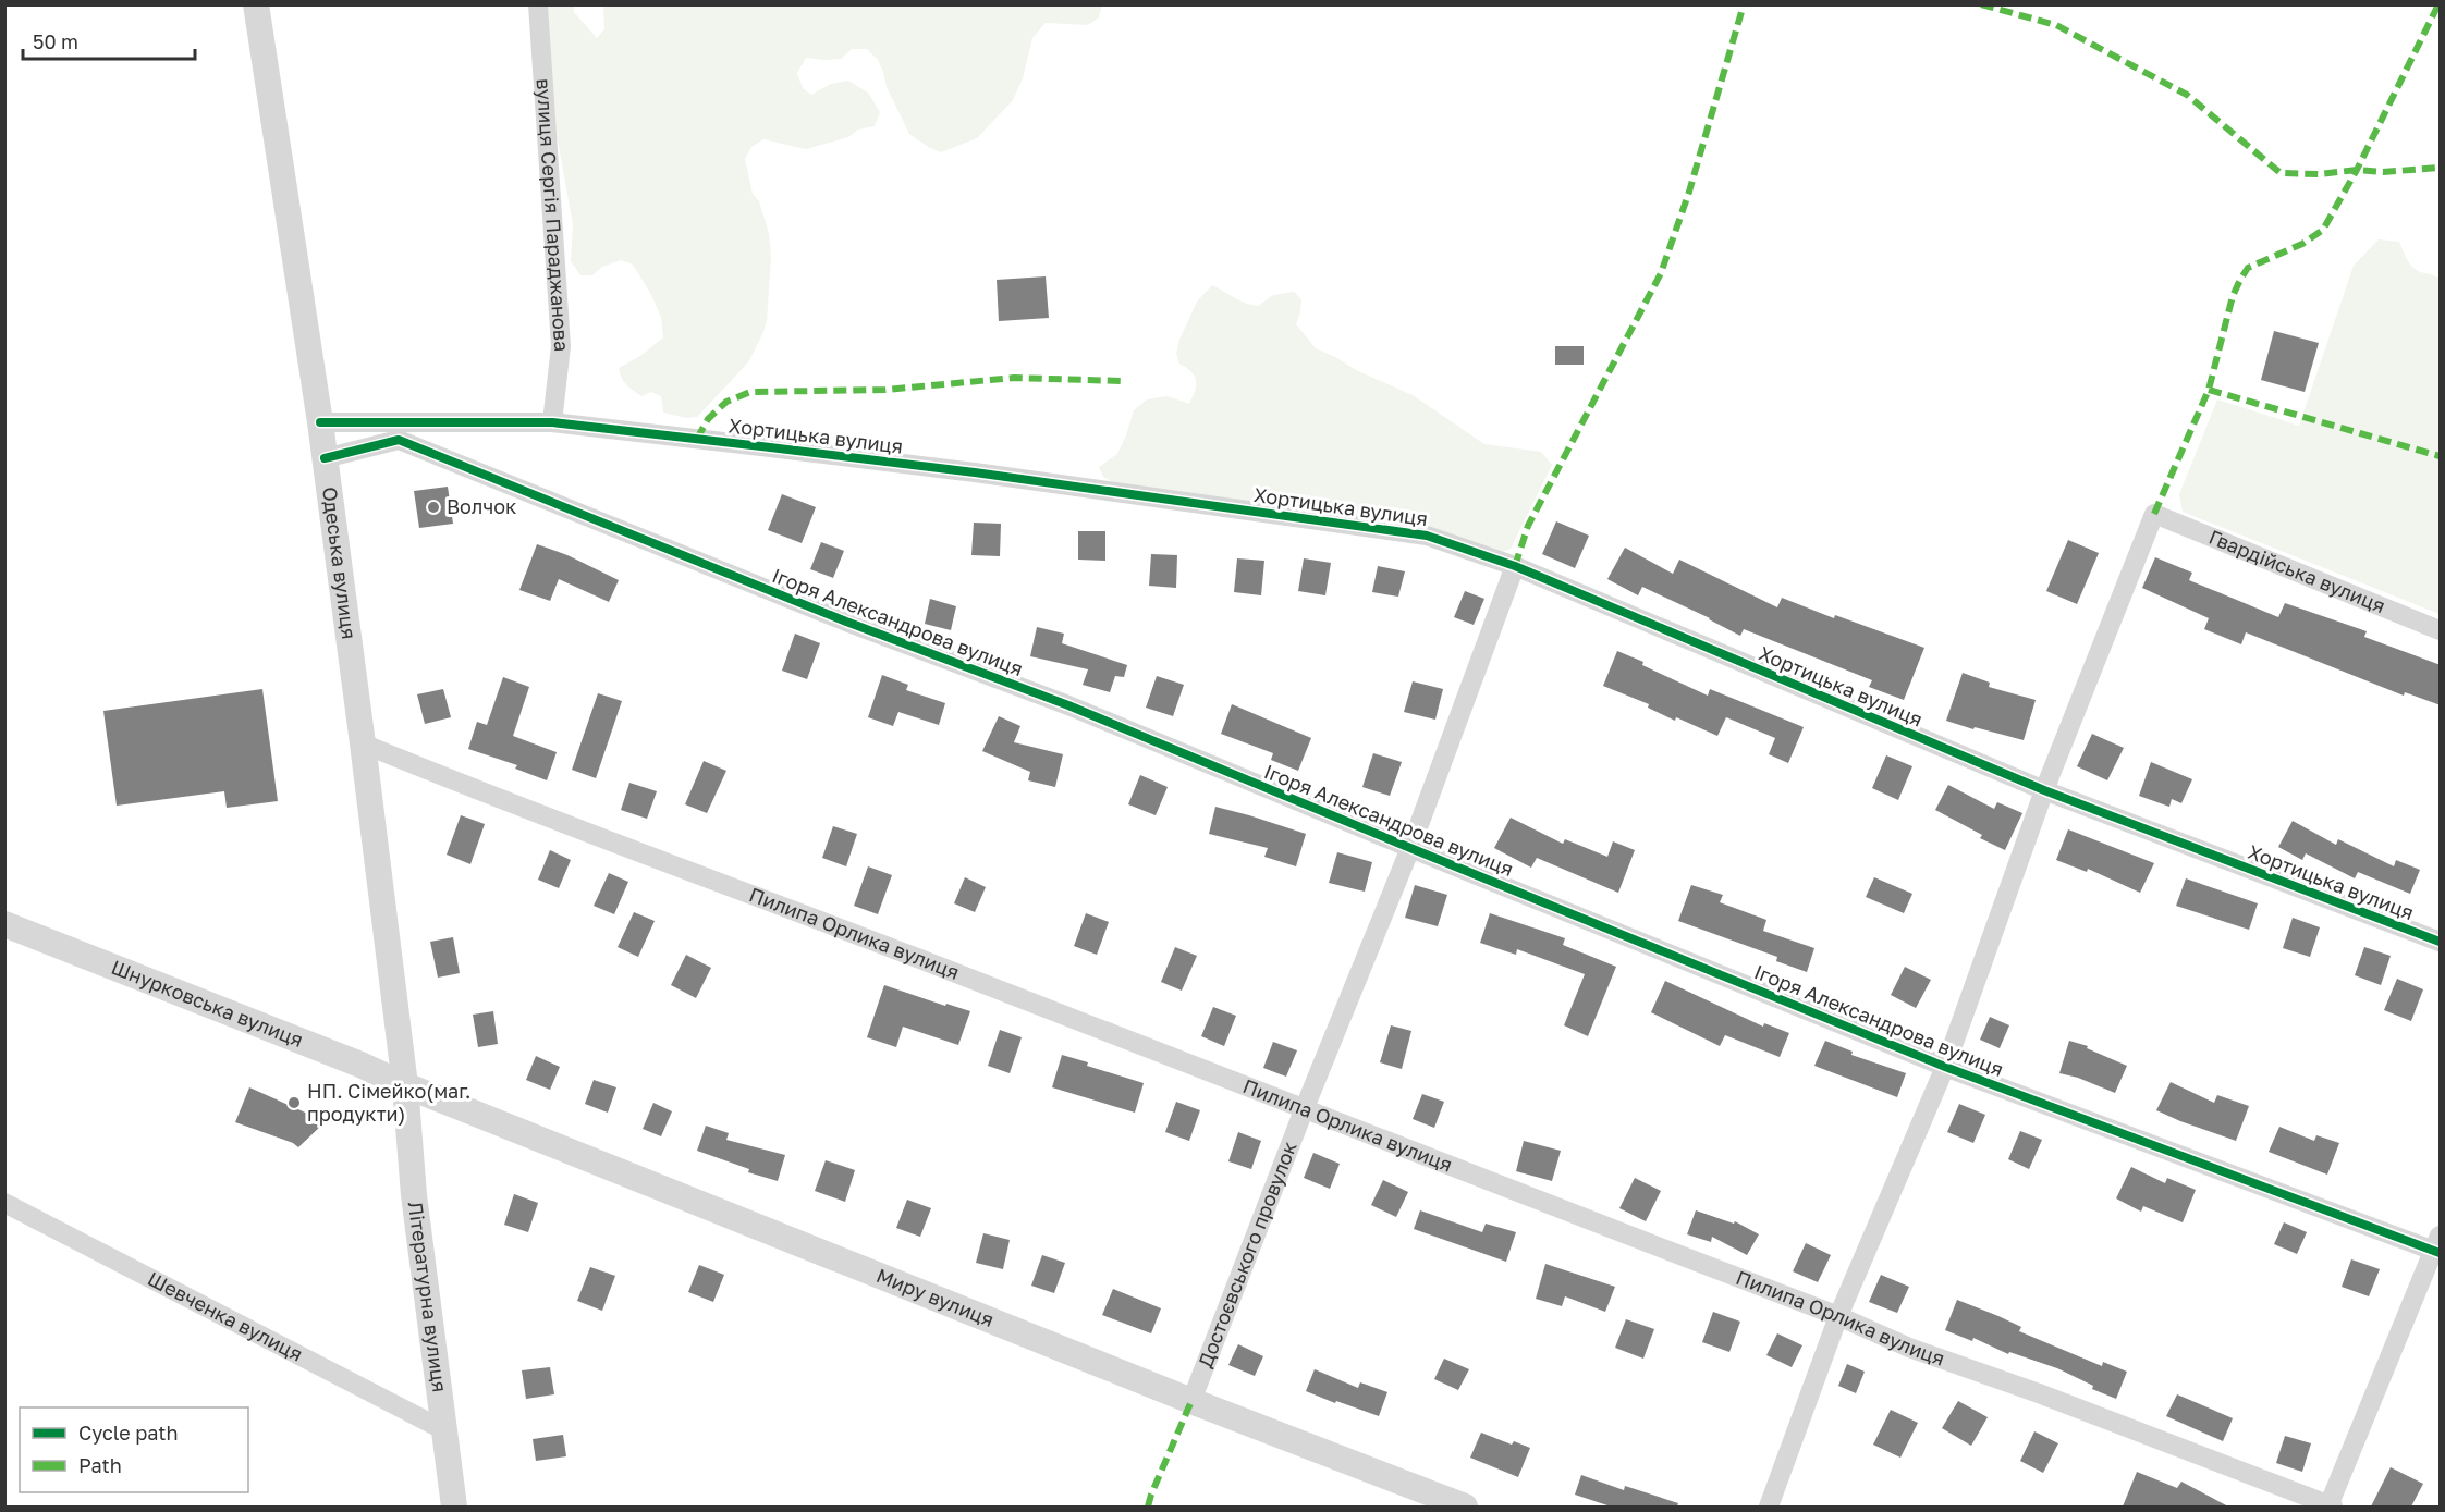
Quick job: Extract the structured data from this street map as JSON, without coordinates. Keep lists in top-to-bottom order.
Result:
{
  "streets": {
    "street": [
      "вулиця Сергія Параджанова",
      "Хортицька вулиця",
      "Одеська вулиця",
      "Гвардійська вулиця",
      "Ігоря Александрова вулиця",
      "Пилипа Орлика вулиця",
      "Шнурковська вулиця",
      "Достоєвського провулок",
      "Літературна вулиця",
      "Миру вулиця",
      "Шевченка вулиця"
    ]
  },
  "crossings": [
    ["вулиця Сергія Параджанова", "Хортицька вулиця"],
    ["Хортицька вулиця", "Одеська вулиця"],
    ["Хортицька вулиця", "Гвардійська вулиця"],
    ["Хортицька вулиця", "Достоєвського провулок"],
    ["Одеська вулиця", "Ігоря Александрова вулиця"],
    ["Одеська вулиця", "Пилипа Орлика вулиця"],
    ["Одеська вулиця", "Шнурковська вулиця"],
    ["Одеська вулиця", "Літературна вулиця"],
    ["Одеська вулиця", "Миру вулиця"],
    ["Ігоря Александрова вулиця", "Достоєвського провулок"],
    ["Пилипа Орлика вулиця", "Достоєвського провулок"],
    ["Шнурковська вулиця", "Літературна вулиця"],
    ["Шнурковська вулиця", "Миру вулиця"],
    ["Достоєвського провулок", "Миру вулиця"],
    ["Літературна вулиця", "Миру вулиця"],
    ["Літературна вулиця", "Шевченка вулиця"]
  ],
  "places": ["Волчок", "НП. Сімейко(маг. продукти)"],
  "legend": ["Cycle path", "Path"],
  "scale_bar": "50 m"
}
